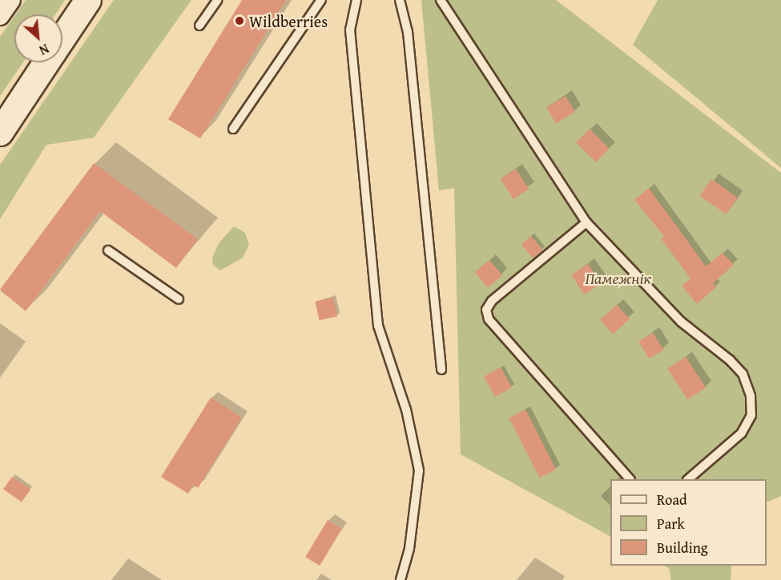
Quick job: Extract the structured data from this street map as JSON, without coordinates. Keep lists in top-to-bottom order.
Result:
{
  "parks": ["Памежнік"],
  "places": ["Wildberries"],
  "legend": ["Road", "Park", "Building"],
  "north": "bottom right"
}
